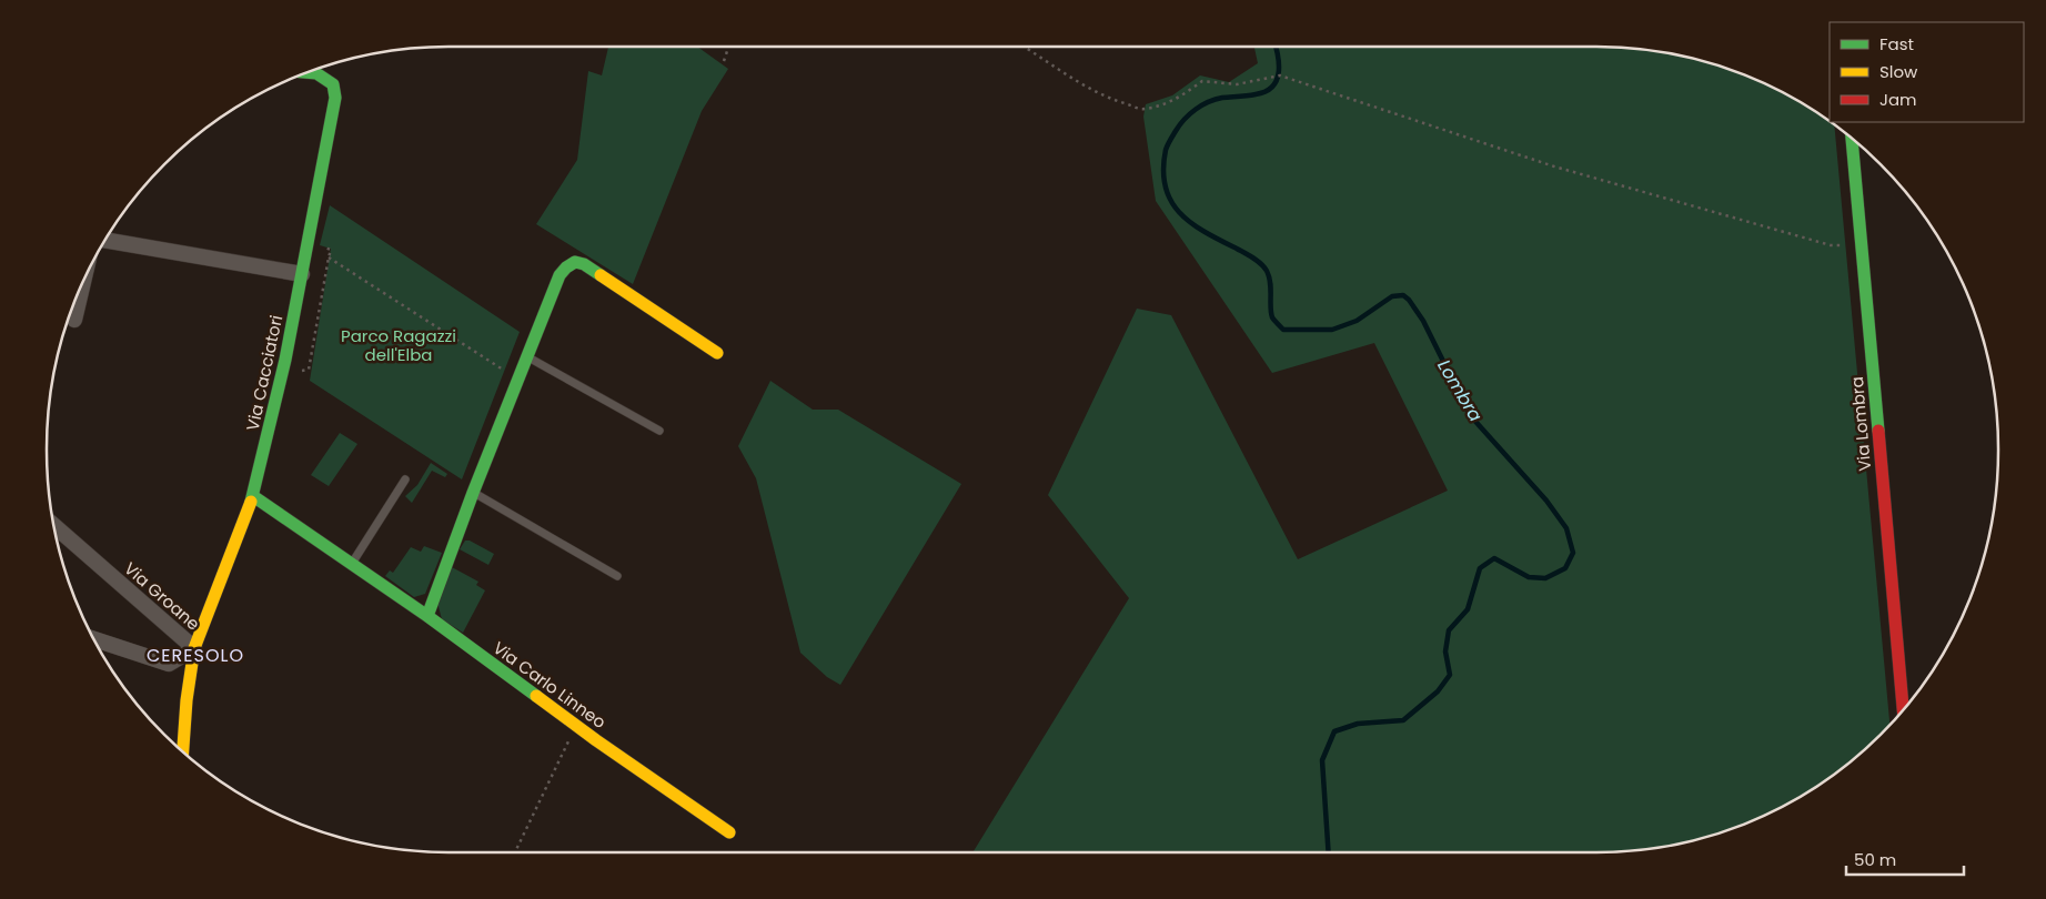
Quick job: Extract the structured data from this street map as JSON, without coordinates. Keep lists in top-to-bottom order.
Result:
{
  "streets": {
    "street": [
      "Via Cacciatori",
      "Via Lombra",
      "Via Groane",
      "Via Carlo Linneo"
    ]
  },
  "crossings": [
    ["Via Cacciatori", "Via Groane"],
    ["Via Cacciatori", "Via Carlo Linneo"]
  ],
  "districts": ["CERESOLO"],
  "water": ["Lombra"],
  "parks": ["Parco Ragazzi dell'Elba"],
  "legend": ["Fast", "Slow", "Jam"],
  "scale_bar": "50 m"
}
